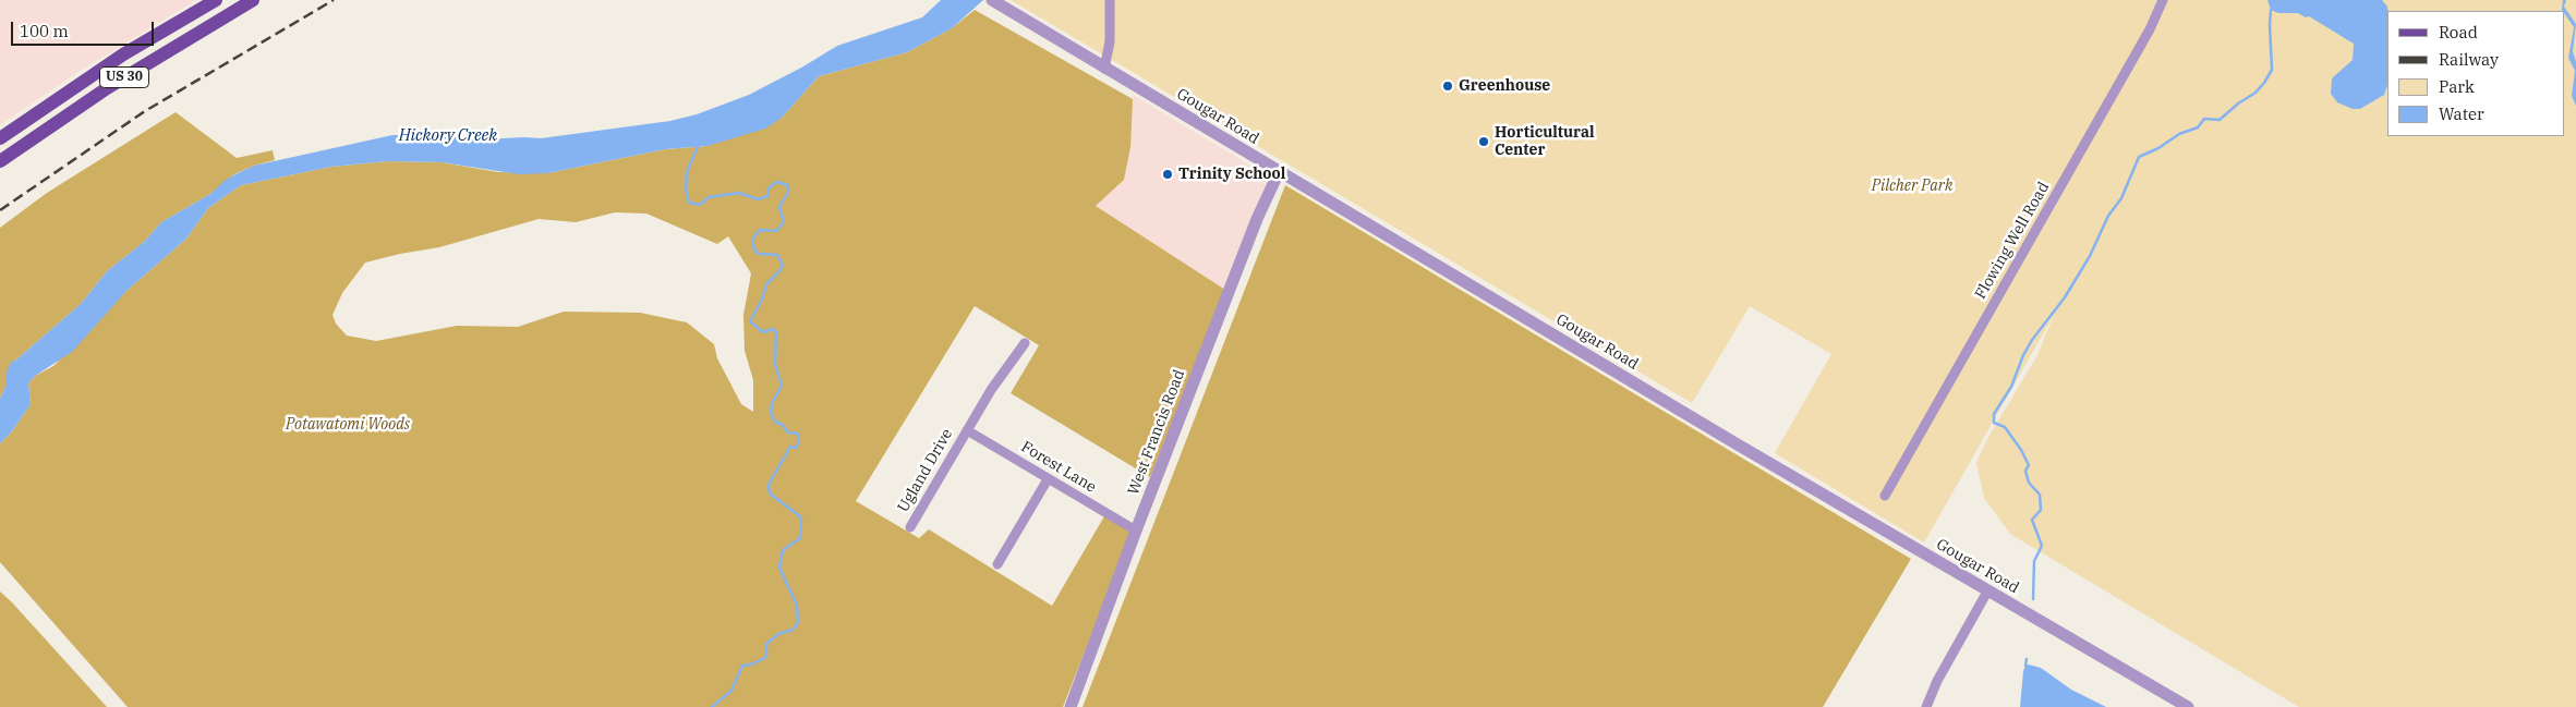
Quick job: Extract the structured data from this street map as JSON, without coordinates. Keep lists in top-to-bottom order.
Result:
{
  "streets": {
    "main road": ["US 30"],
    "street": [
      "Gougar Road",
      "Flowing Well Road",
      "West Francis Road",
      "Forest Lane",
      "Ugland Drive"
    ]
  },
  "crossings": [
    ["Gougar Road", "West Francis Road"],
    ["West Francis Road", "Forest Lane"],
    ["Forest Lane", "Ugland Drive"]
  ],
  "water": ["Hickory Creek"],
  "parks": ["Pilcher Park", "Potawatomi Woods"],
  "places": ["Greenhouse", "Horticultural Center", "Trinity School"],
  "legend": [
    "Road",
    "Railway",
    "Park",
    "Water"
  ],
  "scale_bar": "100 m"
}
